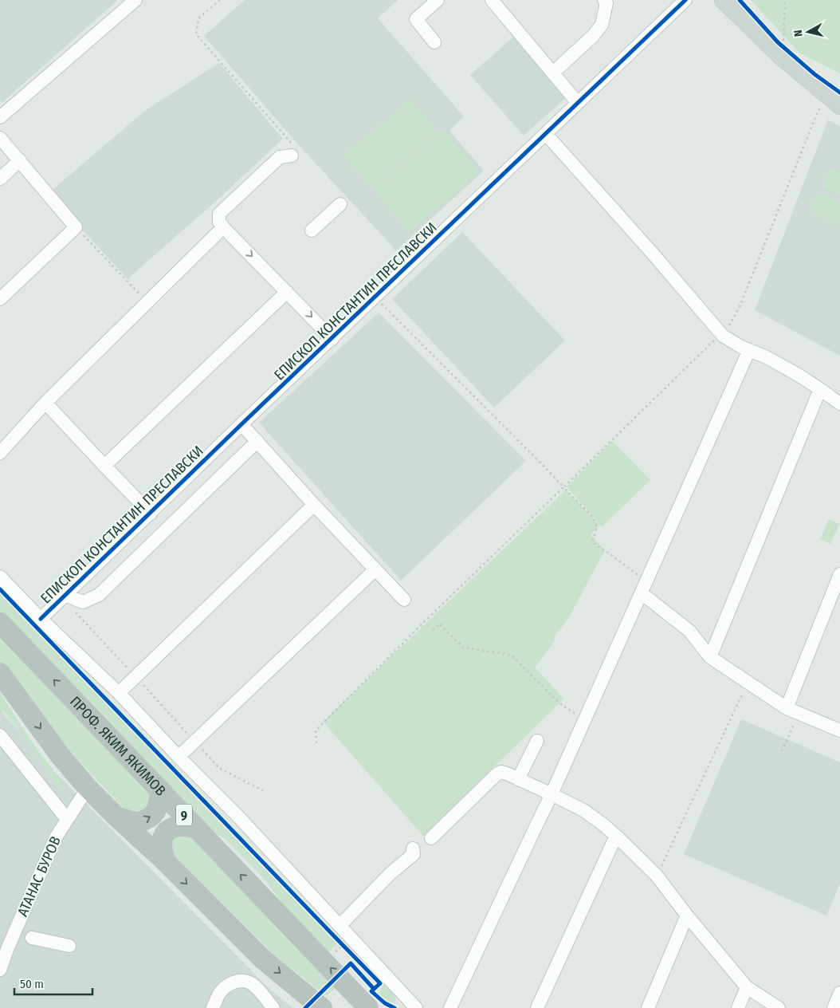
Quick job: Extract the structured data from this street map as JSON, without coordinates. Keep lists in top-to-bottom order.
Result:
{
  "streets": {
    "highway": ["ПРОФ. ЯКИМ ЯКИМОВ", "9"],
    "street": ["ЕПИСКОП КОНСТАНТИН ПРЕСЛАВСКИ", "АТАНАС БУРОВ"]
  },
  "scale_bar": "50 m",
  "north": "left"
}
